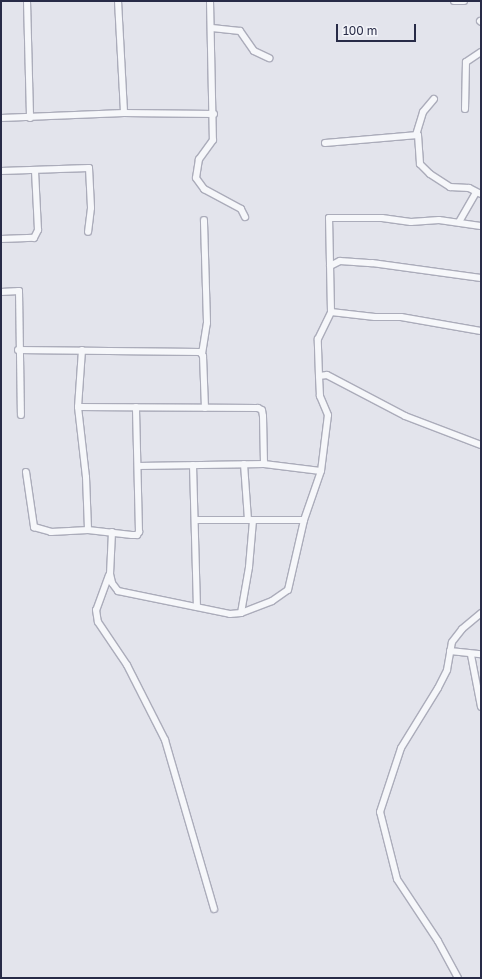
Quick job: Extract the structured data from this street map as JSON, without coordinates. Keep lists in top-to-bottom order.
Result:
{
  "scale_bar": "100 m"
}
